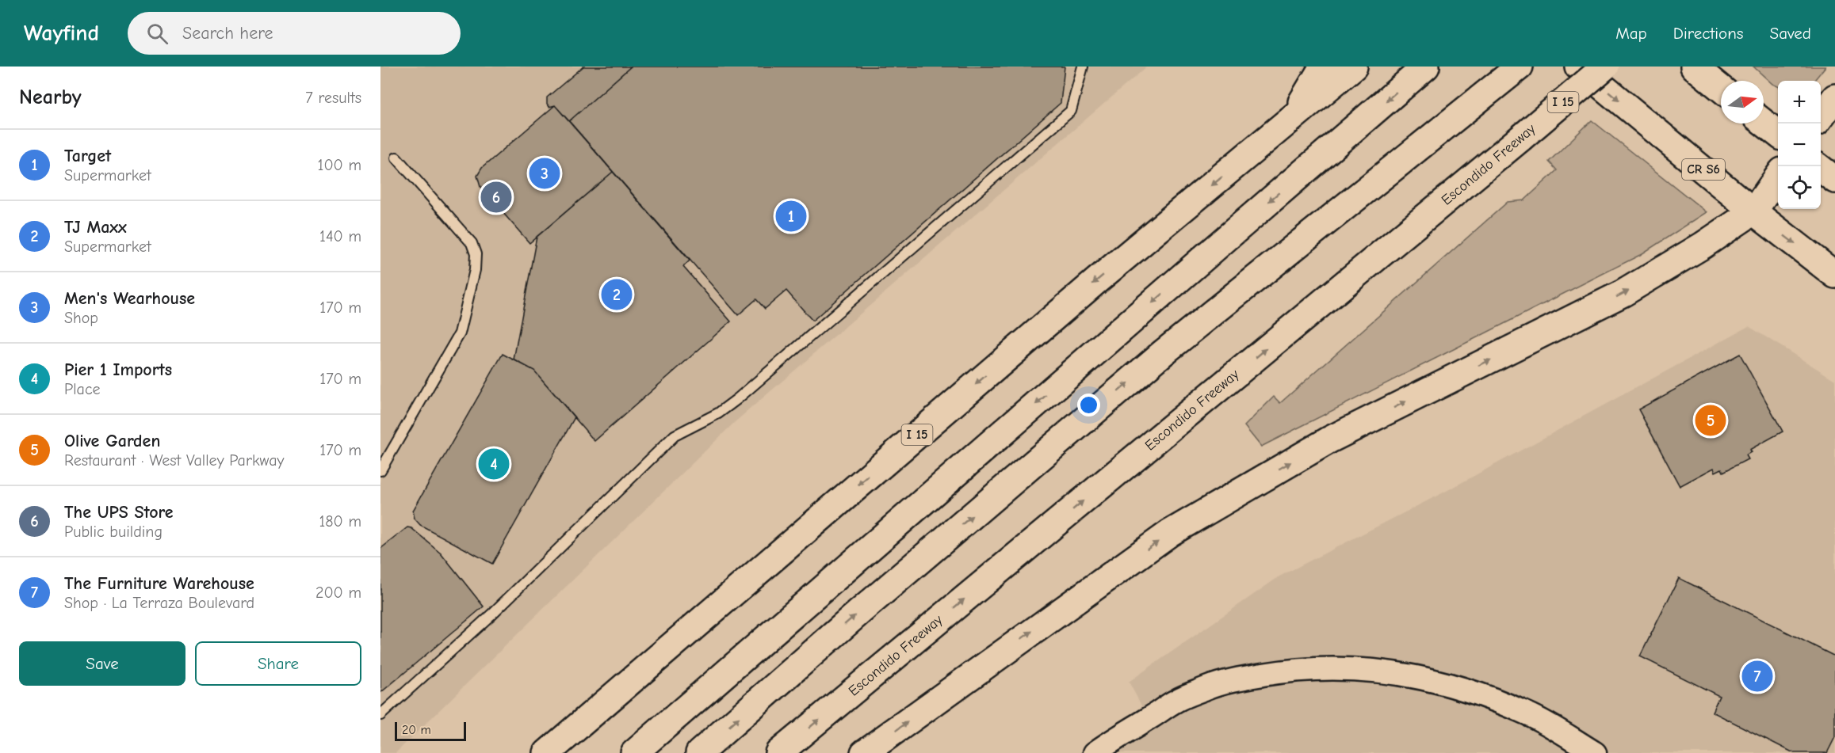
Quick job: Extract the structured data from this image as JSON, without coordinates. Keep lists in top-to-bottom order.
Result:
{
  "streets": {
    "main road": ["I 15", "Escondido Freeway", "CR S6"]
  },
  "scale_bar": "20 m",
  "north": "right",
  "page": {
    "header": "Wayfind",
    "search": "Search here",
    "nav": ["Map", "Directions", "Saved"],
    "heading": ["Nearby", "7 results"],
    "map_buttons": ["+", "−"],
    "list": [
      {
        "mark": "1",
        "name": "Target",
        "note": "Supermarket",
        "value": "100 m"
      },
      {
        "mark": "2",
        "name": "TJ Maxx",
        "note": "Supermarket",
        "value": "140 m"
      },
      {
        "mark": "3",
        "name": "Men's Wearhouse",
        "note": "Shop",
        "value": "170 m"
      },
      {
        "mark": "4",
        "name": "Pier 1 Imports",
        "note": "Place",
        "value": "170 m"
      },
      {
        "mark": "5",
        "name": "Olive Garden",
        "note": "Restaurant · West Valley Parkway",
        "value": "170 m"
      },
      {
        "mark": "6",
        "name": "The UPS Store",
        "note": "Public building",
        "value": "180 m"
      },
      {
        "mark": "7",
        "name": "The Furniture Warehouse",
        "note": "Shop · La Terraza Boulevard",
        "value": "200 m"
      }
    ],
    "pins": [
      "3",
      "6",
      "1",
      "2",
      "5",
      "4",
      "7"
    ],
    "buttons": ["Save", "Share"],
    "scale": "20 m"
  }
}
